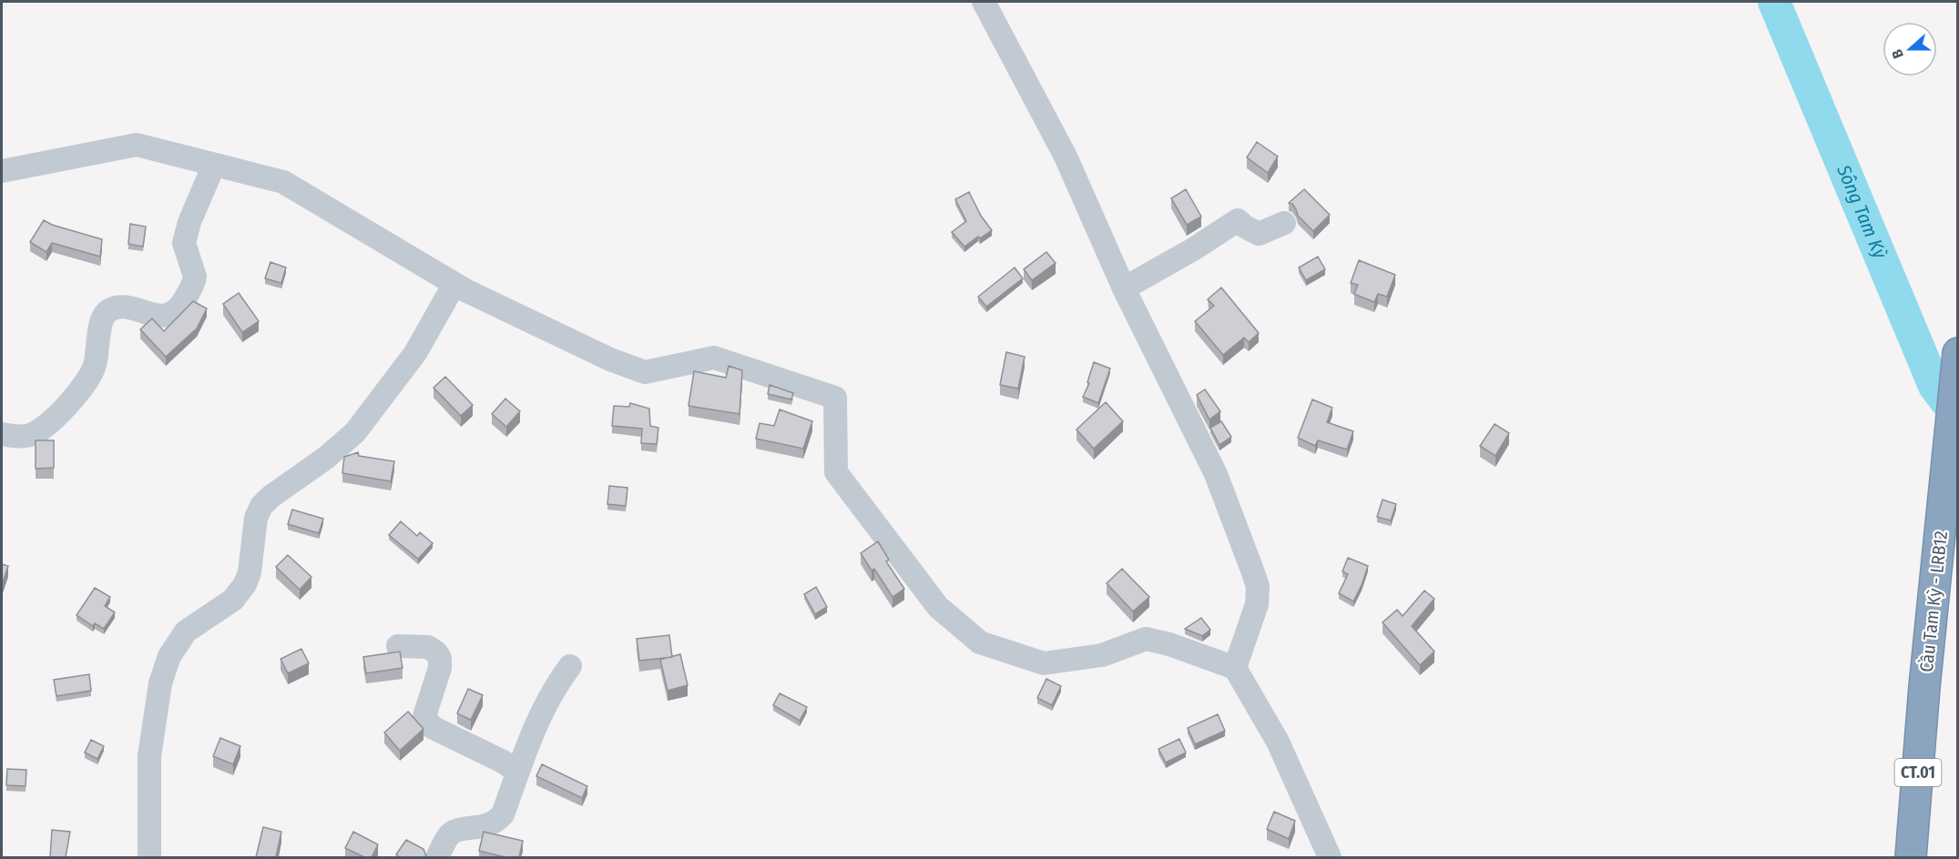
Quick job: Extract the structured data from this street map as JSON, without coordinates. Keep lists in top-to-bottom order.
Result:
{
  "streets": {
    "highway": ["Cầu Tam Kỳ - LRB12", "CT.01"]
  },
  "water": ["Sông Tam Kỳ"],
  "north": "left"
}
